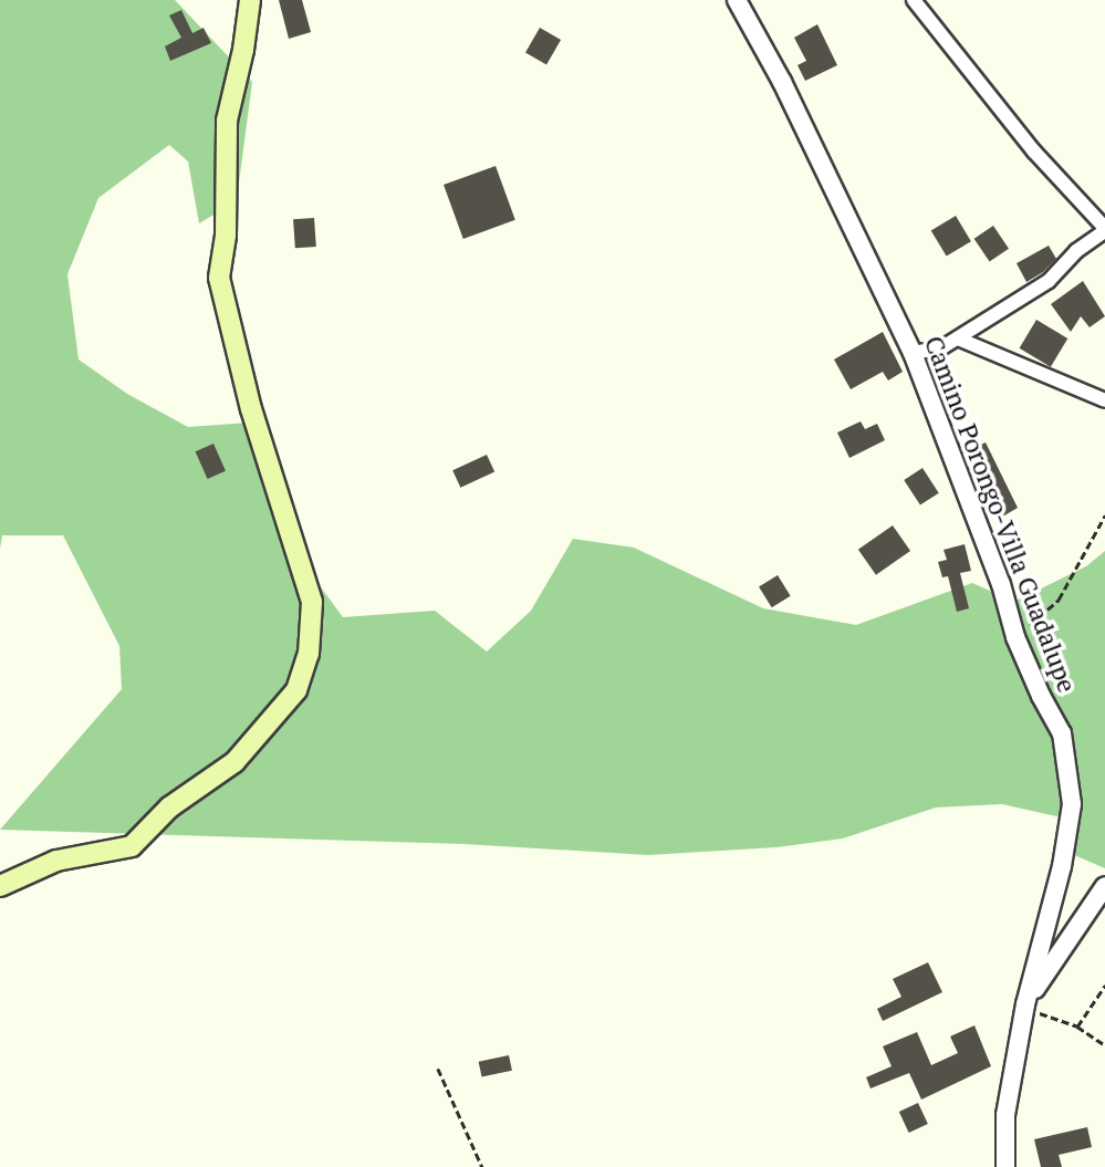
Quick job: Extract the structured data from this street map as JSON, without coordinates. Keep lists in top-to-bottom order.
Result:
{
  "streets": {
    "street": ["Camino Porongo-Villa Guadalupe"]
  }
}
